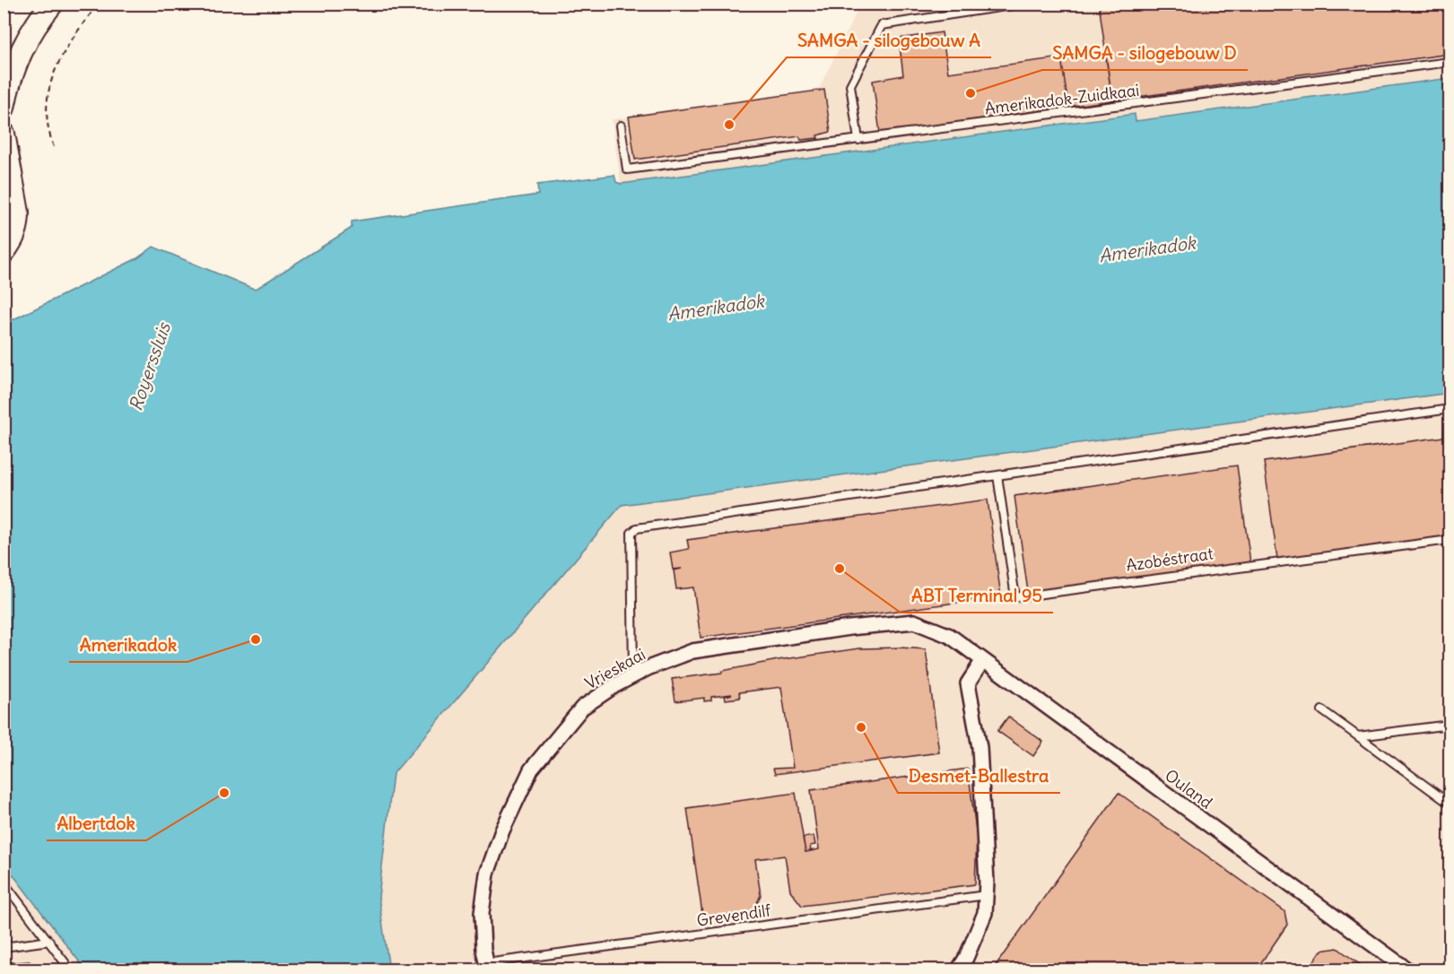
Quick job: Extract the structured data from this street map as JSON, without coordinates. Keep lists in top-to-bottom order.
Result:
{
  "streets": {
    "street": ["Vrieskaai", "Ouland"],
    "lane": ["Amerikadok-Zuidkaai", "Azobéstraat", "Grevendilf"]
  },
  "crossings": [
    ["Vrieskaai", "Ouland"],
    ["Vrieskaai", "Grevendilf"]
  ],
  "water": ["Amerikadok", "Royerssluis"],
  "places": [
    "SAMGA - silogebouw D",
    "SAMGA - silogebouw A",
    "ABT Terminal 95",
    "Amerikadok",
    "Desmet-Ballestra",
    "Albertdok"
  ]
}
